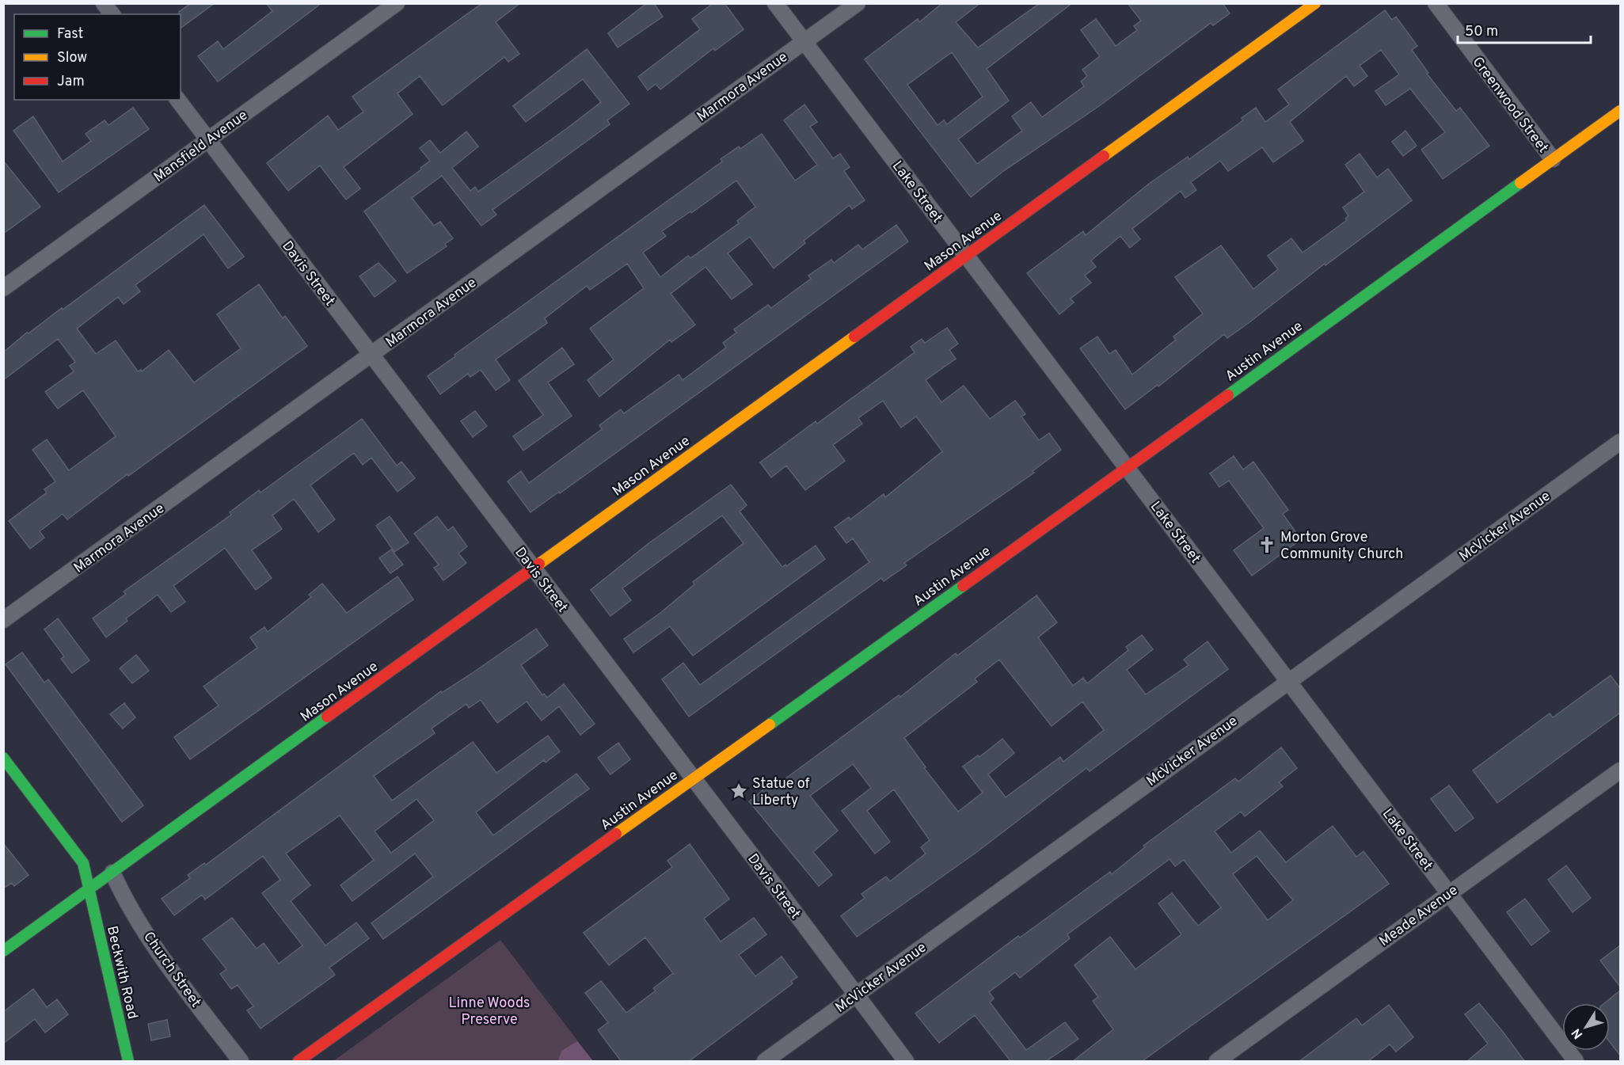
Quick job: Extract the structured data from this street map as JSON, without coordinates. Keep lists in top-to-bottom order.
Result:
{
  "streets": {
    "street": [
      "Marmora Avenue",
      "Greenwood Street",
      "Mansfield Avenue",
      "Lake Street",
      "Mason Avenue",
      "Davis Street",
      "Austin Avenue",
      "McVicker Avenue",
      "Meade Avenue",
      "Church Street",
      "Beckwith Road"
    ]
  },
  "crossings": [
    ["Marmora Avenue", "Lake Street"],
    ["Marmora Avenue", "Davis Street"],
    ["Greenwood Street", "Austin Avenue"],
    ["Mansfield Avenue", "Davis Street"],
    ["Lake Street", "Mason Avenue"],
    ["Lake Street", "Austin Avenue"],
    ["Lake Street", "McVicker Avenue"],
    ["Lake Street", "Meade Avenue"],
    ["Mason Avenue", "Davis Street"],
    ["Mason Avenue", "Church Street"],
    ["Mason Avenue", "Beckwith Road"],
    ["Davis Street", "Austin Avenue"],
    ["Davis Street", "McVicker Avenue"]
  ],
  "parks": ["Linne Woods Preserve"],
  "places": {
    "church": ["Morton Grove Community Church"],
    "place": ["Statue of Liberty"]
  },
  "legend": ["Fast", "Slow", "Jam"],
  "scale_bar": "50 m",
  "north": "bottom left"
}
